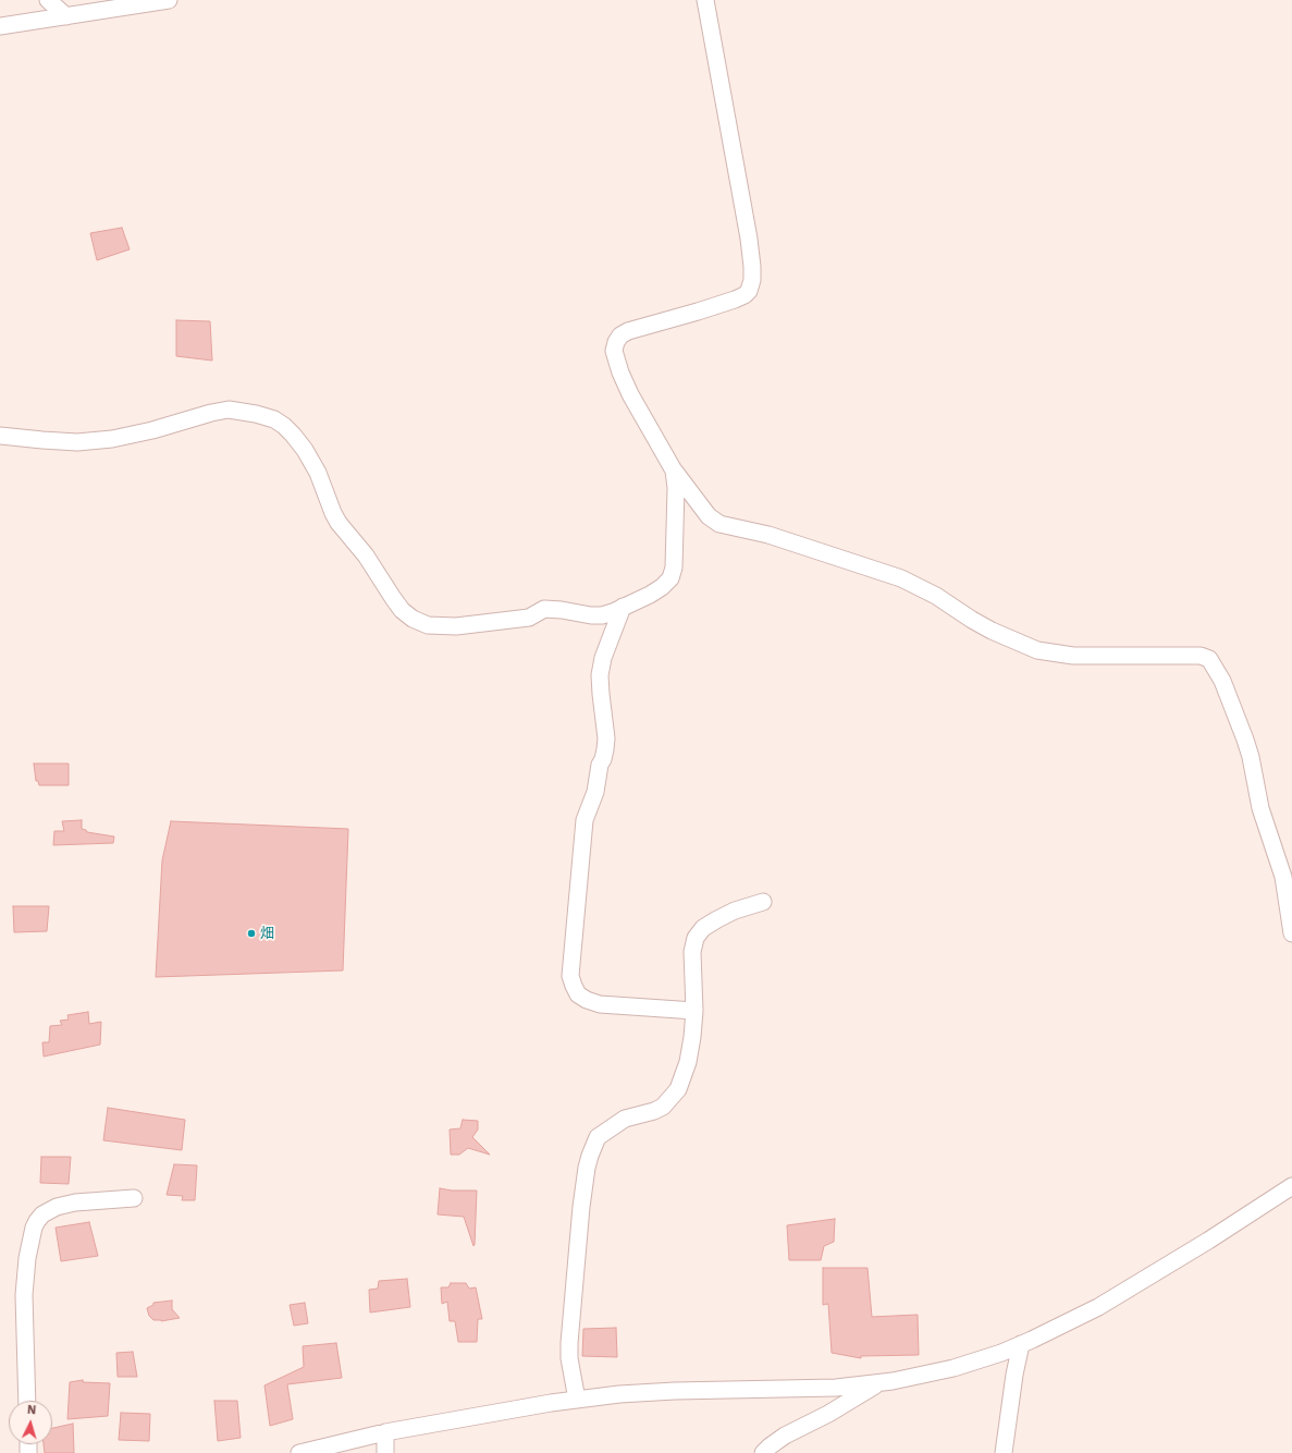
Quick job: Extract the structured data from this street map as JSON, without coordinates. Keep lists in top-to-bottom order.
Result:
{
  "places": ["畑"],
  "north": "top"
}
